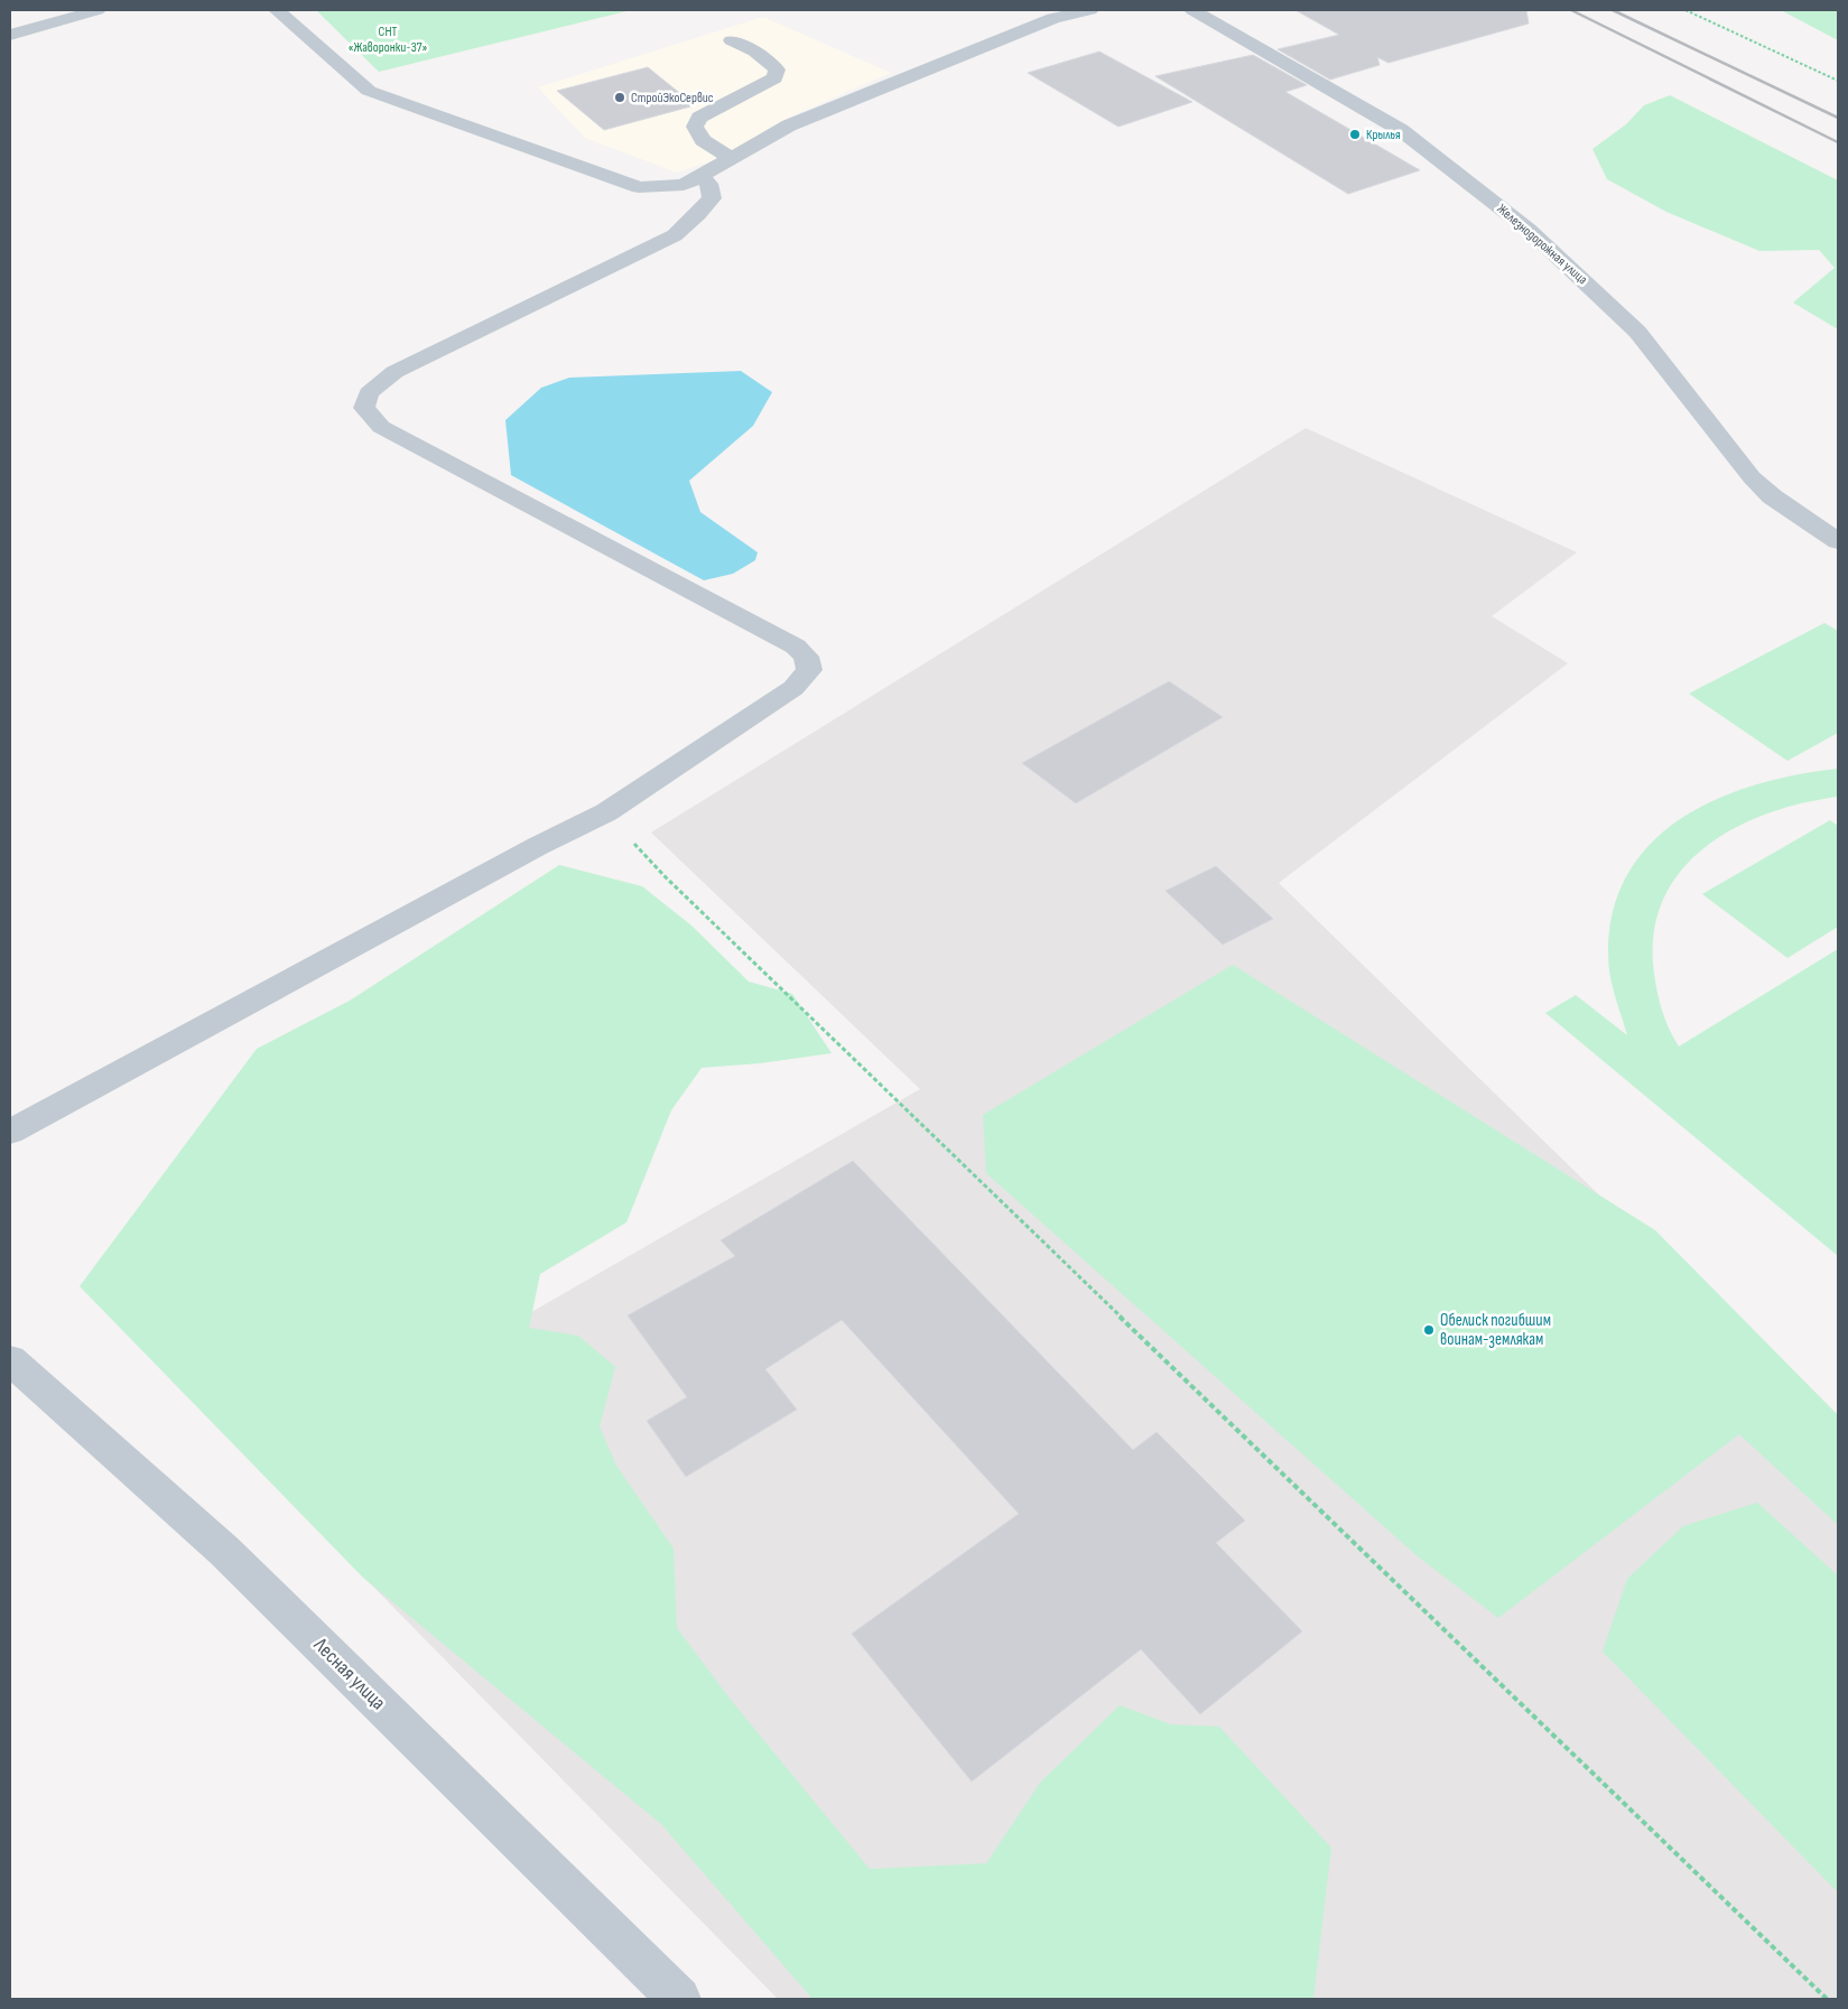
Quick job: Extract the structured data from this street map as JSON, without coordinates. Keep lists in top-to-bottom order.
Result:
{
  "streets": {
    "street": ["Железнодорожная улица", "Лесная улица"]
  },
  "parks": ["СНТ «Жаворонки-37»"],
  "places": ["СтройЭкоСервис", "Крылья", "Обелиск погибшим воинам-землякам"]
}
